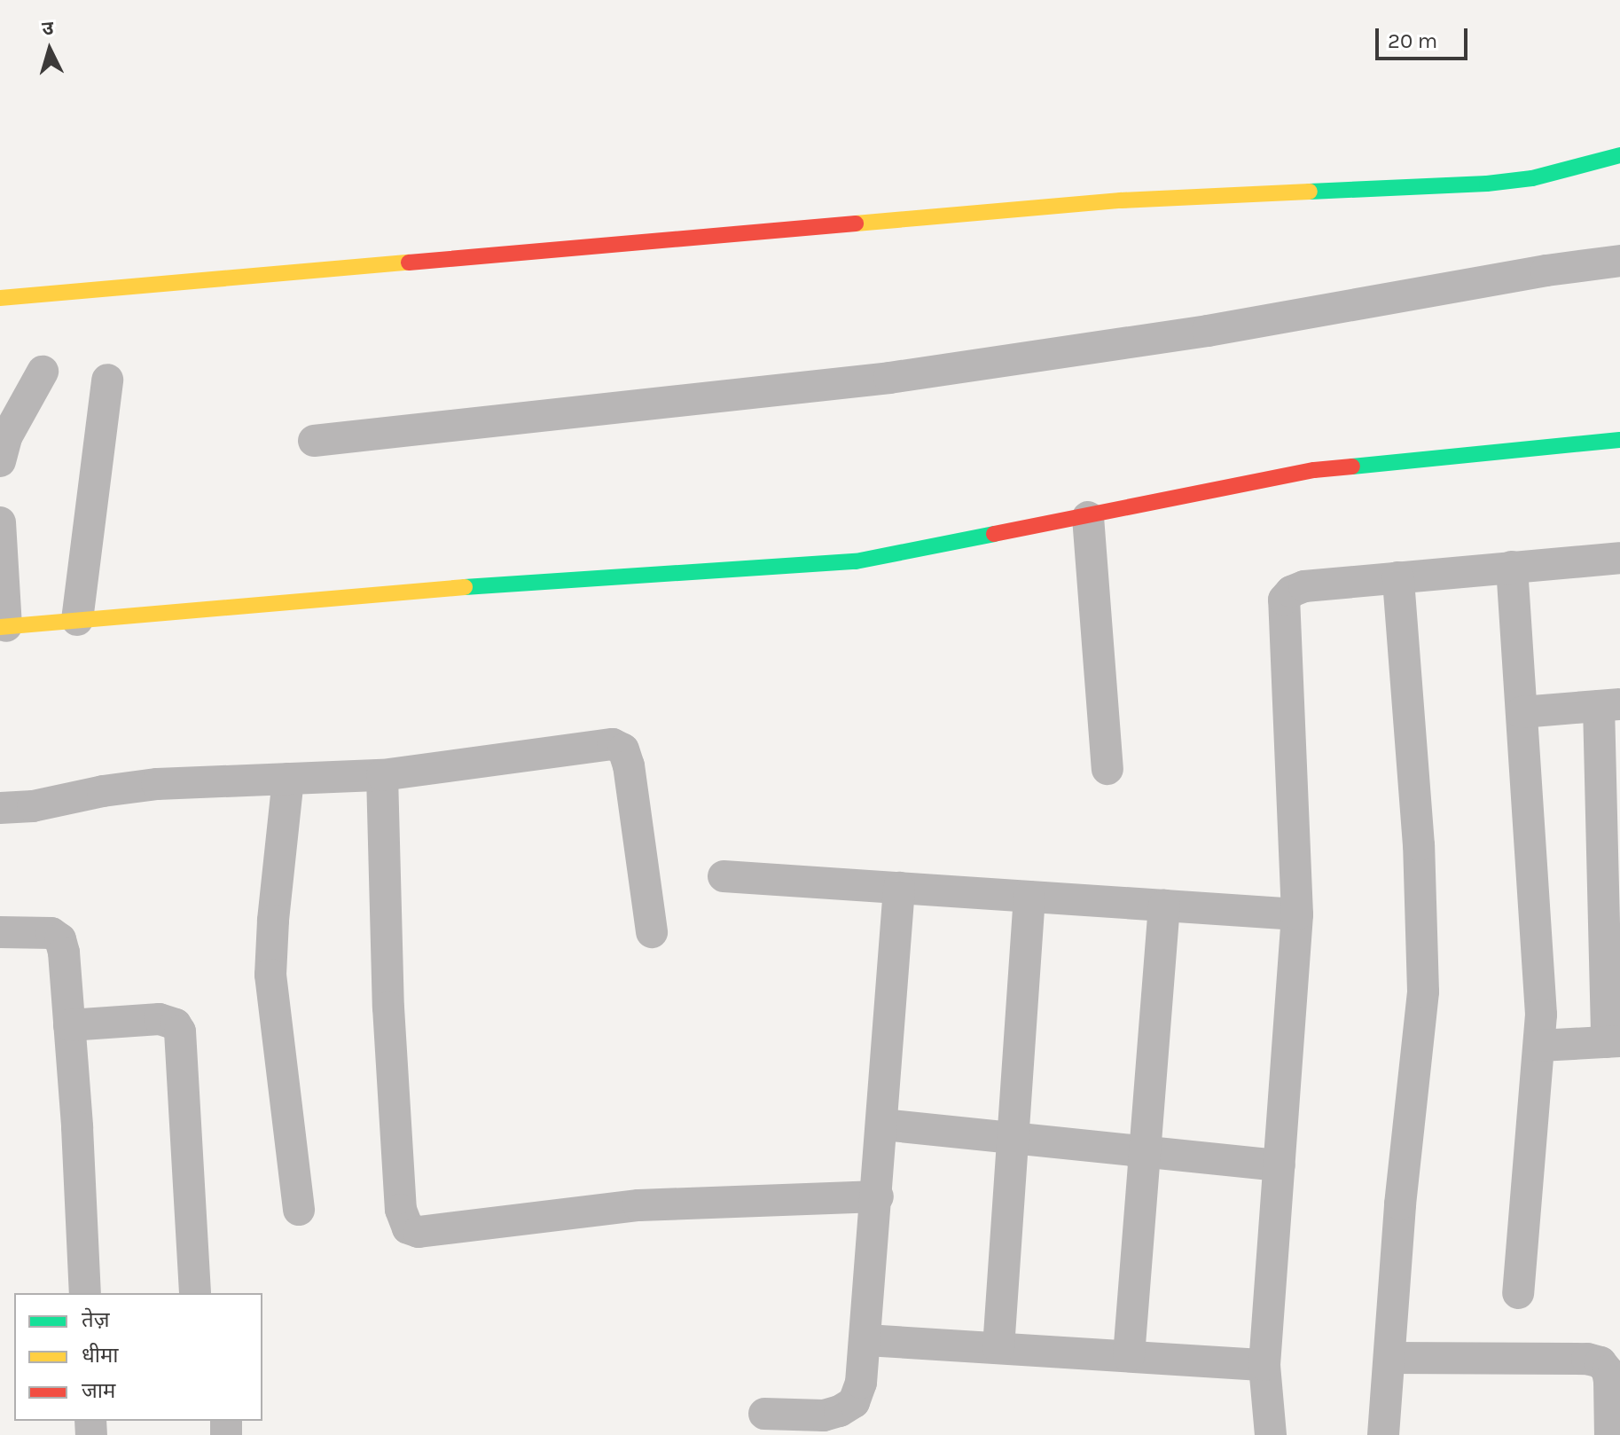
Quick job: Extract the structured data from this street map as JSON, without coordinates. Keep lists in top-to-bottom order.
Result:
{
  "legend": ["तेज़", "धीमा", "जाम"],
  "scale_bar": "20 m",
  "north": "top"
}
